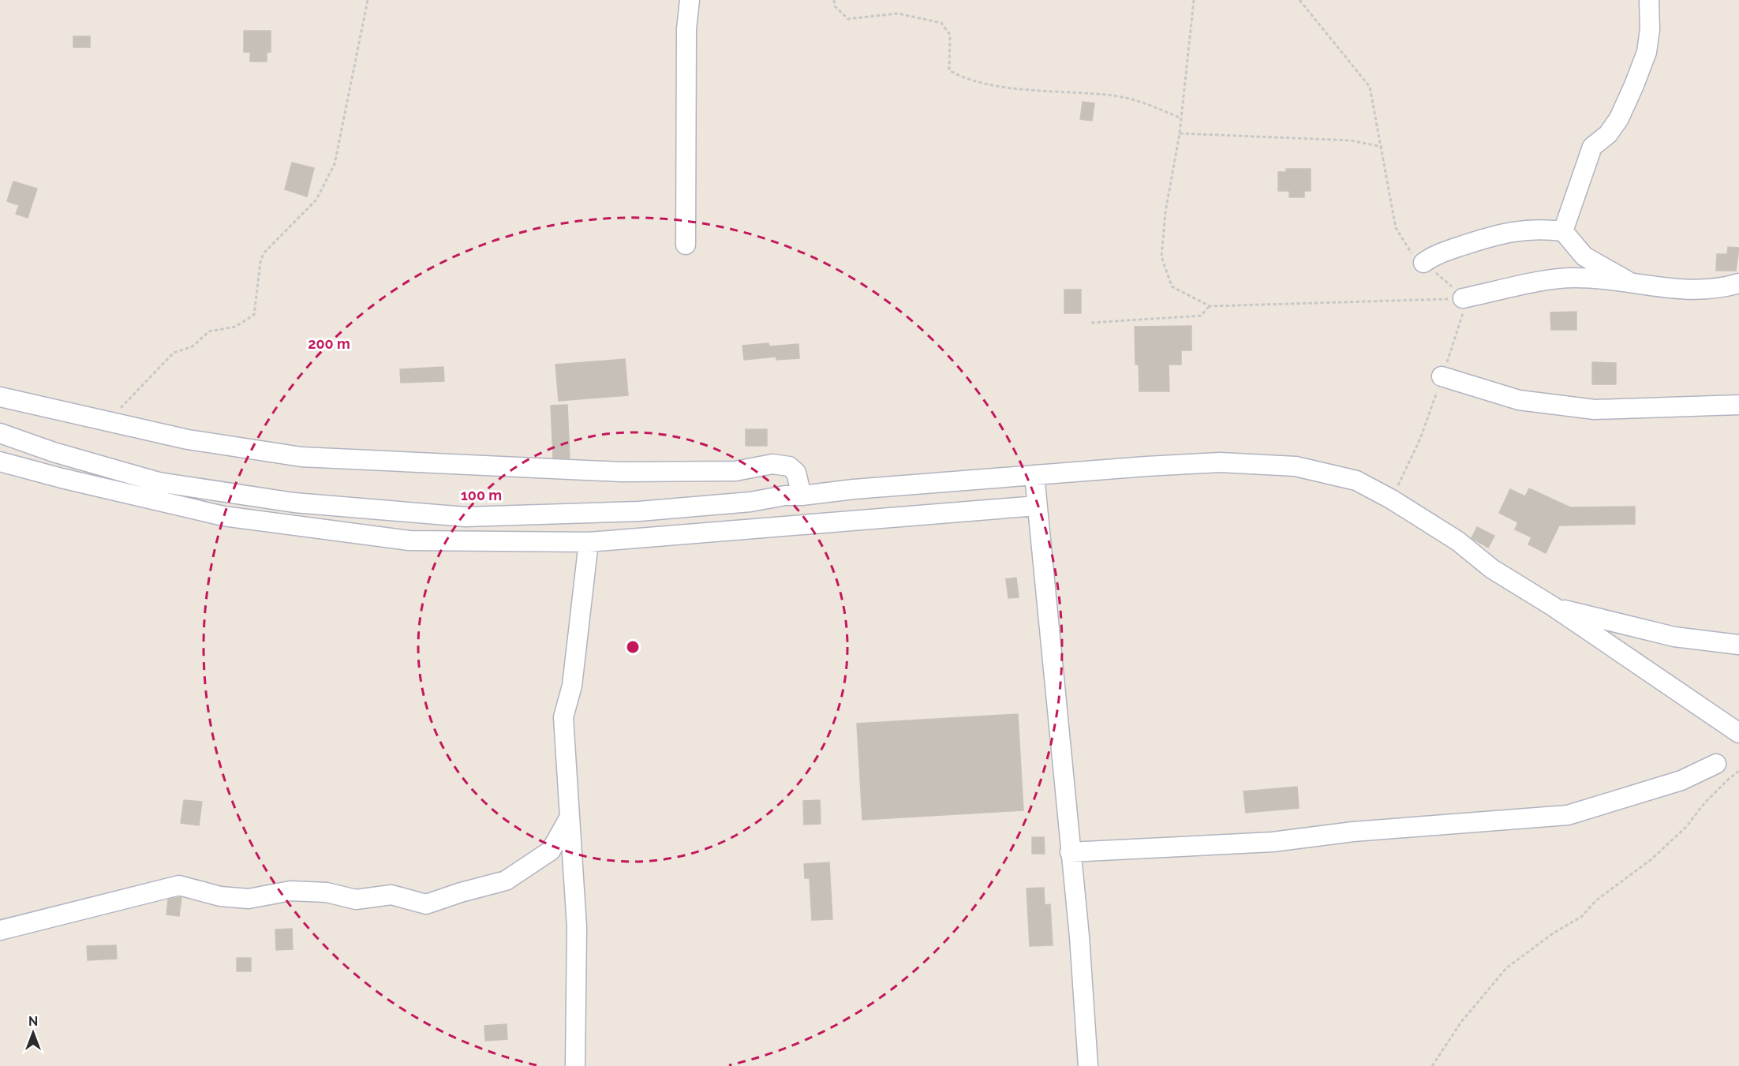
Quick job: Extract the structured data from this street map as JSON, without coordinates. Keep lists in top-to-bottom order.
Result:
{
  "north": "top",
  "rings": ["200 m", "100 m"]
}
